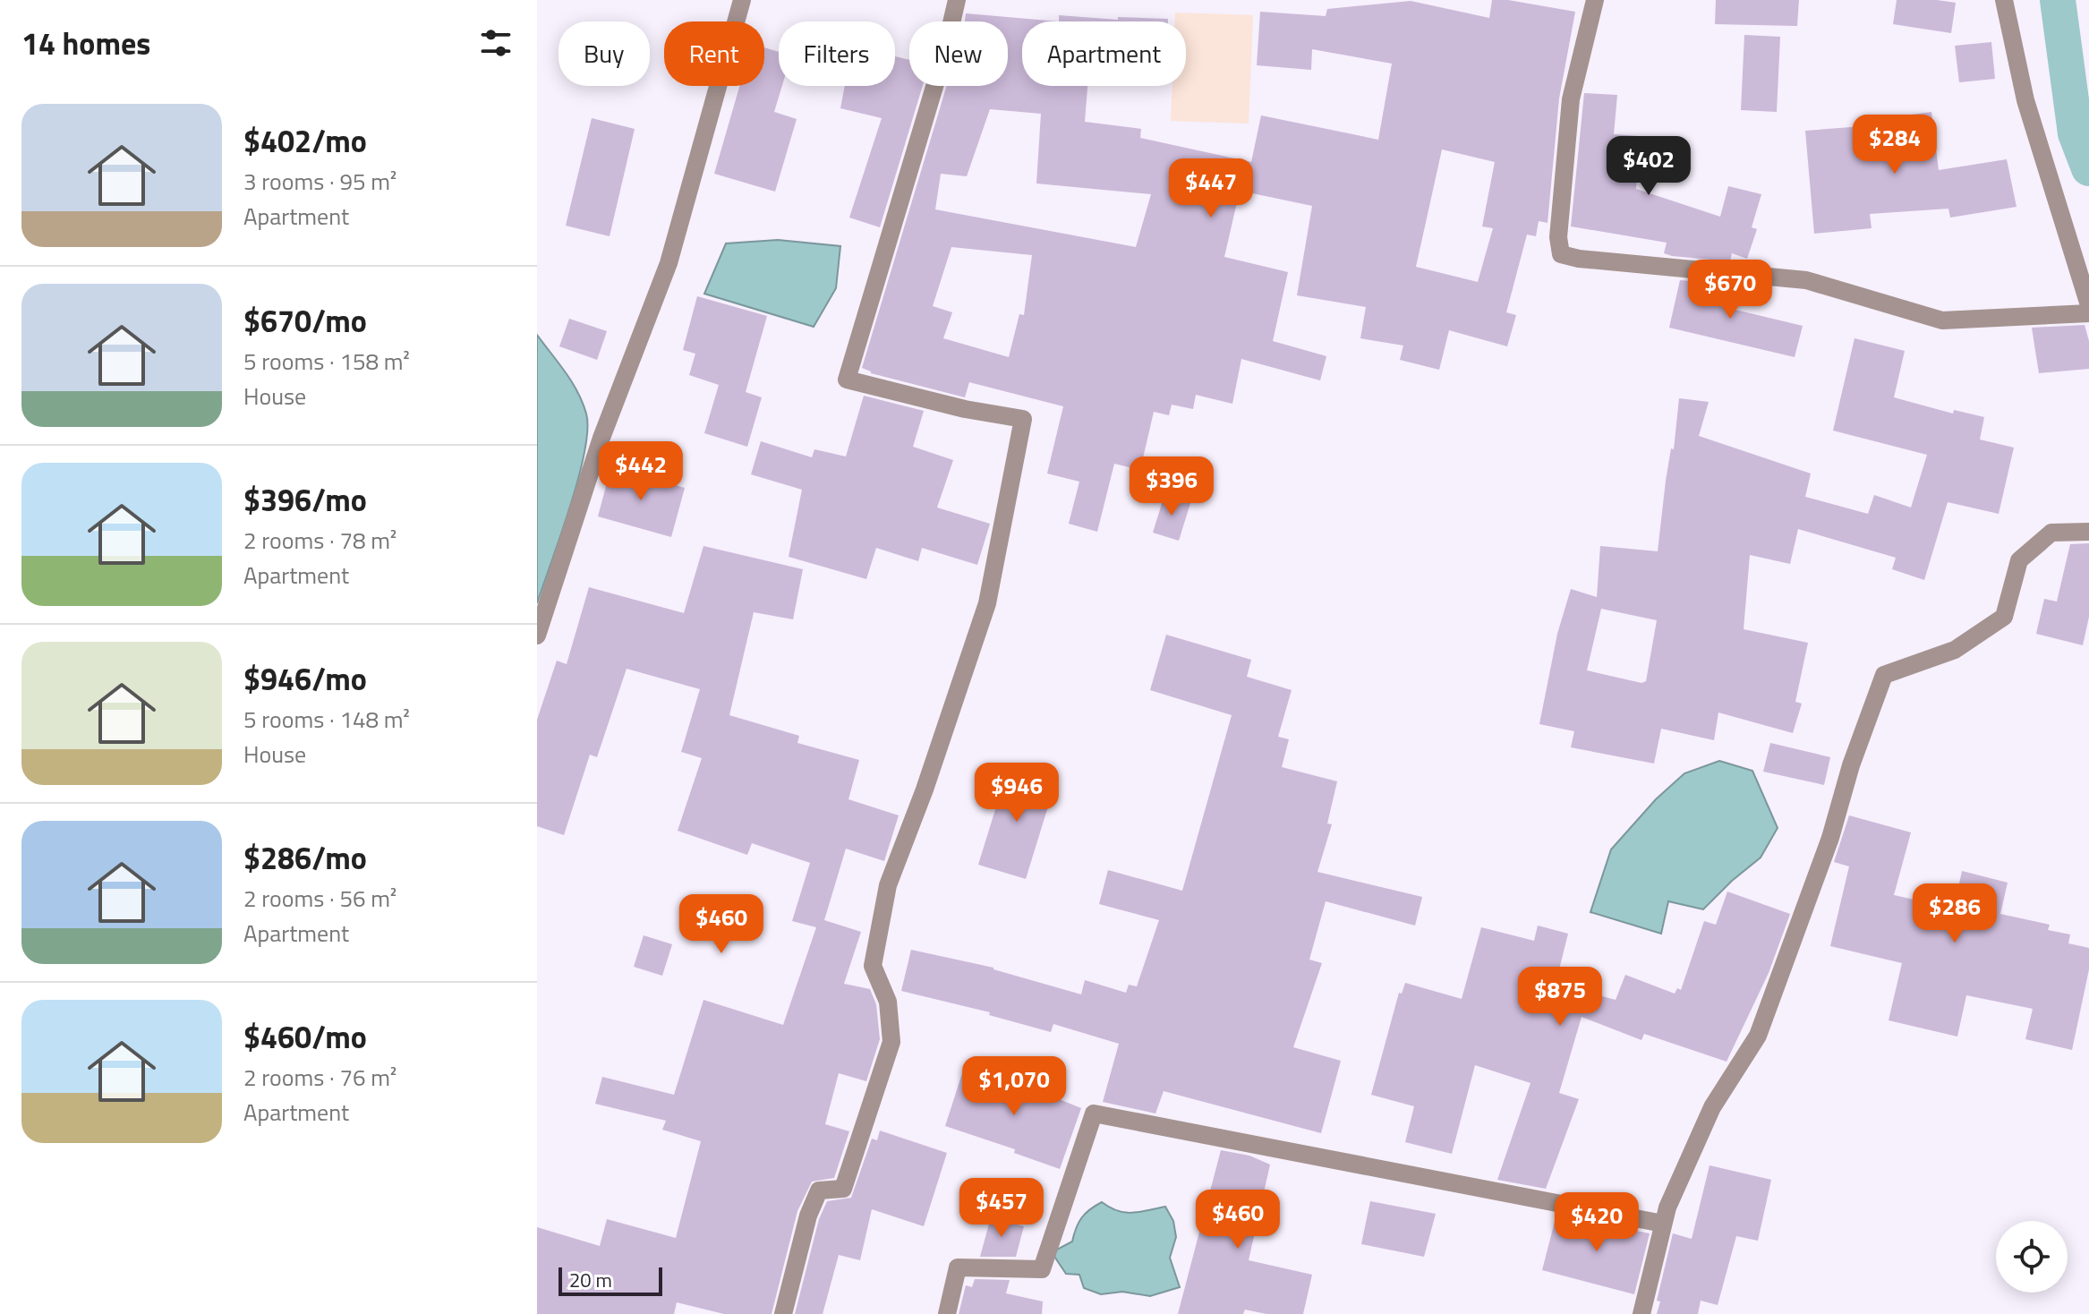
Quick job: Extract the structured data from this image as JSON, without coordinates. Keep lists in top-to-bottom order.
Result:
{
  "scale_bar": "20 m",
  "page": {
    "heading": "14 homes",
    "chip": [
      "Buy",
      "Rent",
      "Filters",
      "New",
      "Apartment"
    ],
    "list": [
      {
        "name": "$402/mo",
        "note": "3 rooms · 95 m² · Apartment"
      },
      {
        "name": "$670/mo",
        "note": "5 rooms · 158 m² · House"
      },
      {
        "name": "$396/mo",
        "note": "2 rooms · 78 m² · Apartment"
      },
      {
        "name": "$946/mo",
        "note": "5 rooms · 148 m² · House"
      },
      {
        "name": "$286/mo",
        "note": "2 rooms · 56 m² · Apartment"
      },
      {
        "name": "$460/mo",
        "note": "2 rooms · 76 m² · Apartment"
      }
    ],
    "price": [
      "$284",
      "$402",
      "$447",
      "$670",
      "$442",
      "$396",
      "$946",
      "$286",
      "$460",
      "$875",
      "$1,070",
      "$457",
      "$460",
      "$420"
    ],
    "scale": "20 m"
  }
}
